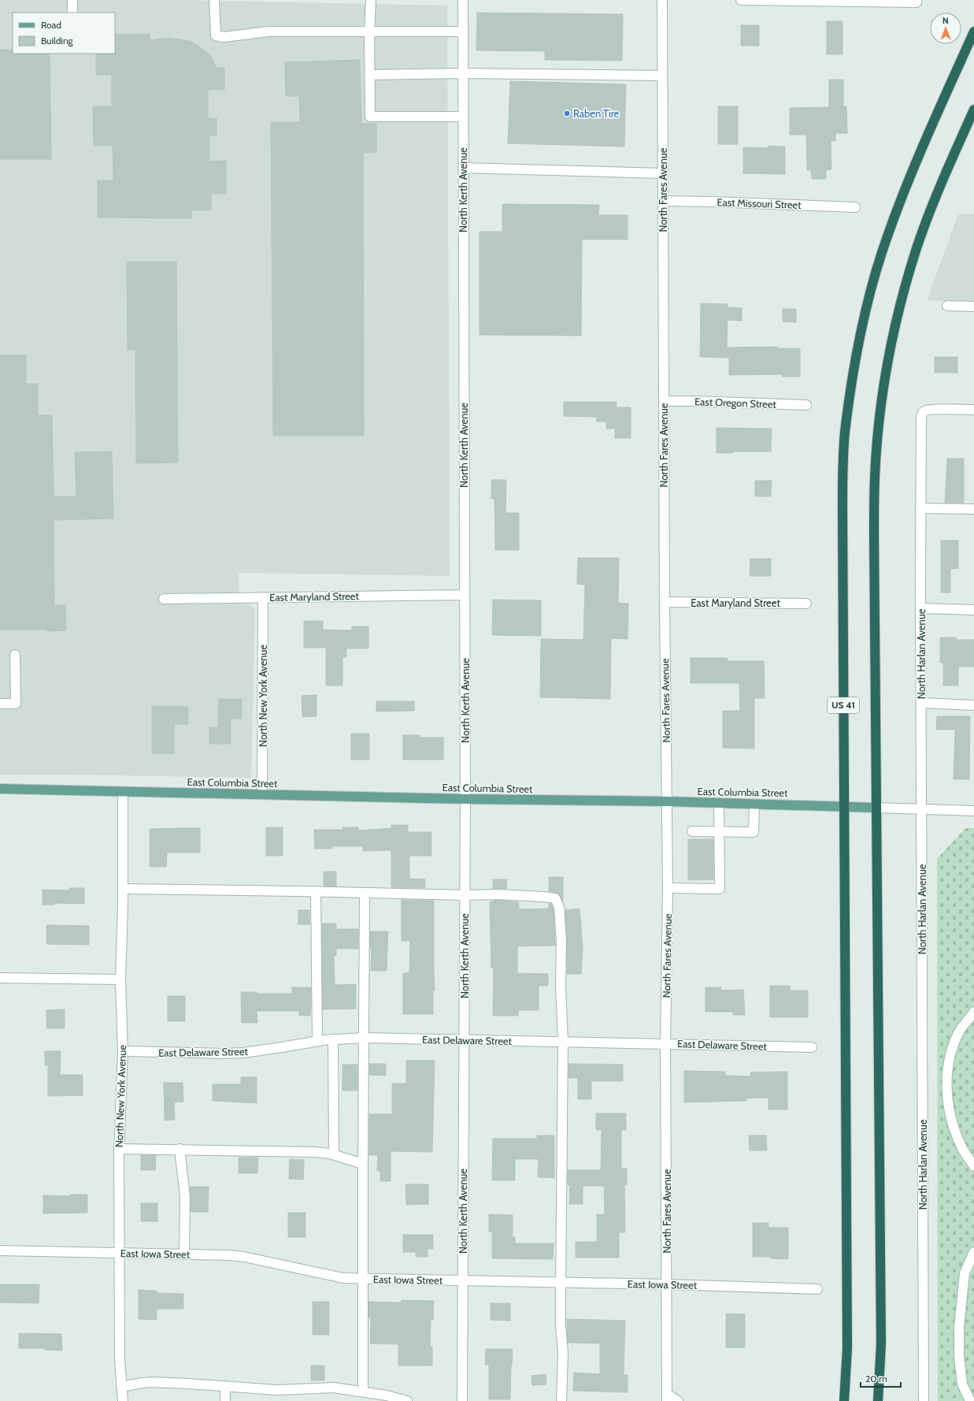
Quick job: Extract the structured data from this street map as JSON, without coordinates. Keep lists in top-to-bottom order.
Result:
{
  "streets": {
    "highway": ["US 41"],
    "main road": ["East Columbia Street"],
    "street": [
      "North Kerth Avenue",
      "North Fares Avenue",
      "East Missouri Street",
      "East Oregon Street",
      "East Maryland Street",
      "North Harlan Avenue",
      "North New York Avenue",
      "East Delaware Street",
      "East Iowa Street"
    ]
  },
  "crossings": [
    ["North Kerth Avenue", "East Maryland Street"],
    ["North Kerth Avenue", "East Columbia Street"],
    ["North Kerth Avenue", "East Delaware Street"],
    ["North Kerth Avenue", "East Iowa Street"],
    ["North Fares Avenue", "East Missouri Street"],
    ["North Fares Avenue", "East Oregon Street"],
    ["North Fares Avenue", "East Maryland Street"],
    ["North Fares Avenue", "East Columbia Street"],
    ["North Fares Avenue", "East Delaware Street"],
    ["North Fares Avenue", "East Iowa Street"],
    ["East Maryland Street", "North New York Avenue"],
    ["North Harlan Avenue", "East Columbia Street"],
    ["North New York Avenue", "East Columbia Street"],
    ["North New York Avenue", "East Delaware Street"],
    ["North New York Avenue", "East Iowa Street"],
    ["US 41", "East Columbia Street"]
  ],
  "places": ["Raben Tire"],
  "legend": ["Road", "Building"],
  "scale_bar": "20 m",
  "north": "top"
}
